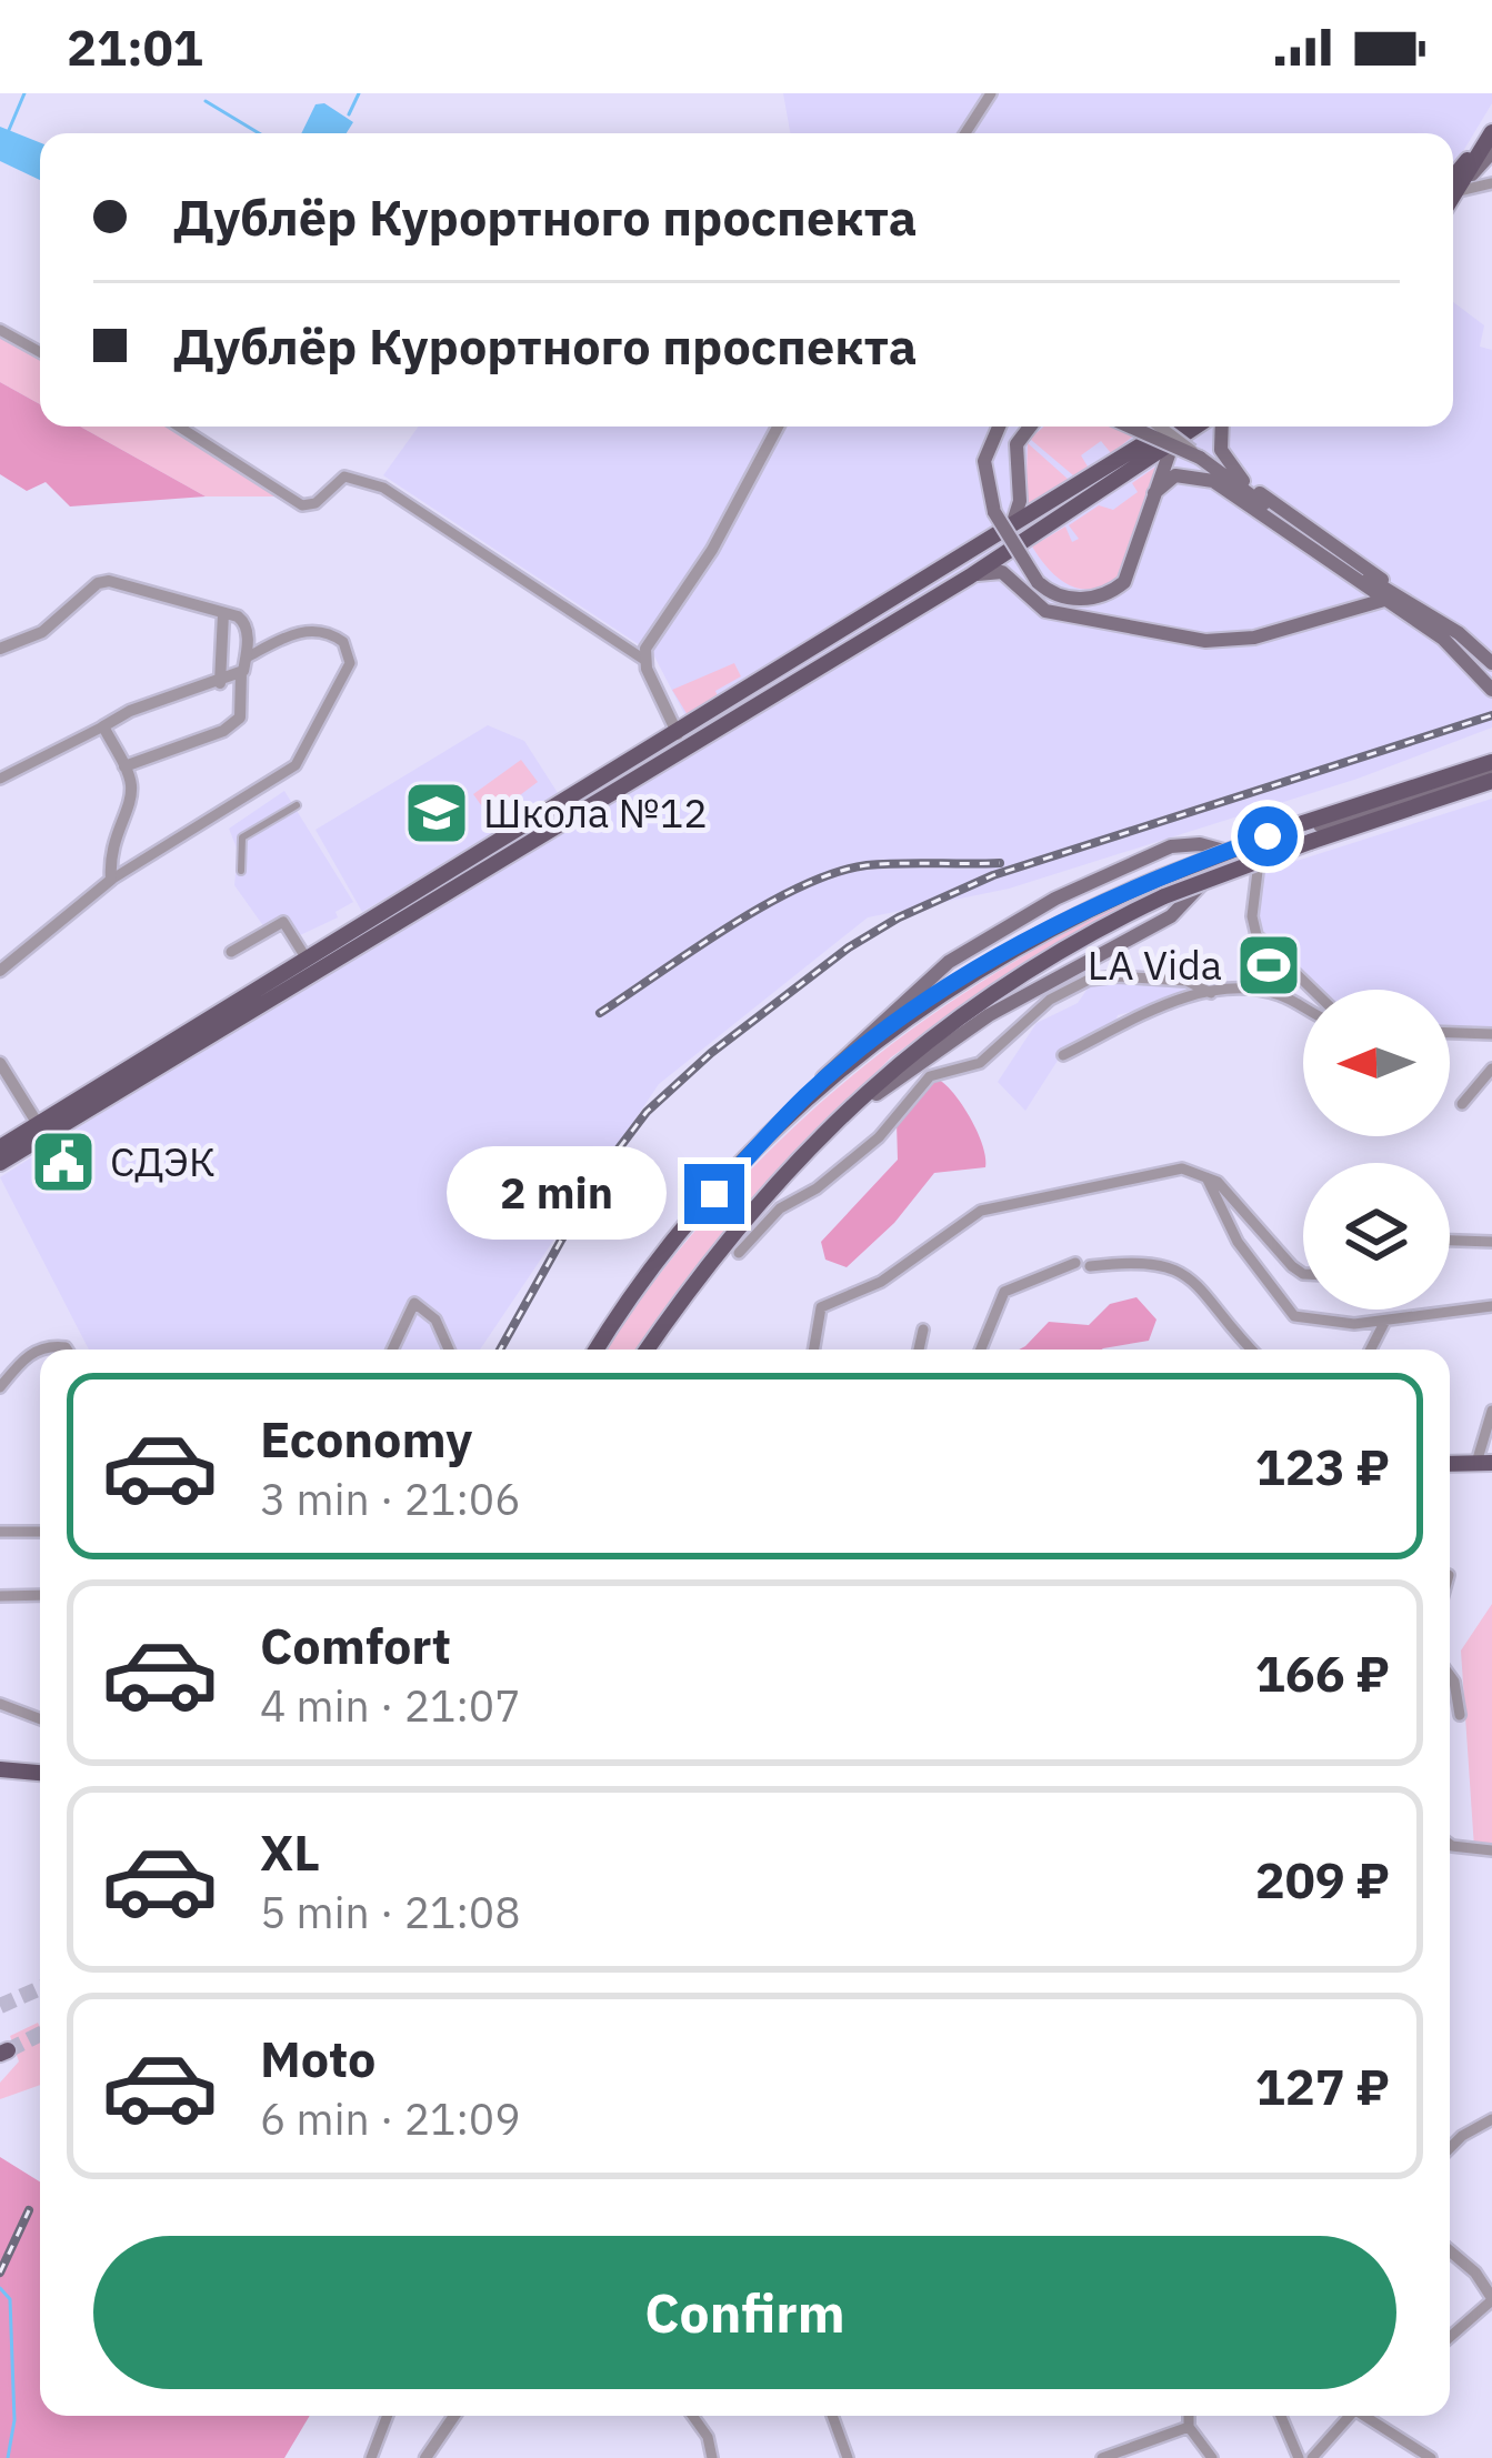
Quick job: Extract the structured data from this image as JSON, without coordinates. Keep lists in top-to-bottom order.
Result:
{
  "places": {
    "school or university": ["Школа №12"],
    "sports": ["LA Vida"],
    "public building": ["СДЭК"]
  },
  "north": "left",
  "page": {
    "status": "21:01",
    "banner": ["Дублёр Курортного проспекта", "Дублёр Курортного проспекта"],
    "bubble": "2 min",
    "list": [
      {
        "name": "Economy",
        "note": "3 min · 21:06",
        "value": "123 ₽"
      },
      {
        "name": "Comfort",
        "note": "4 min · 21:07",
        "value": "166 ₽"
      },
      {
        "name": "XL",
        "note": "5 min · 21:08",
        "value": "209 ₽"
      },
      {
        "name": "Moto",
        "note": "6 min · 21:09",
        "value": "127 ₽"
      }
    ],
    "buttons": "Confirm"
  }
}
